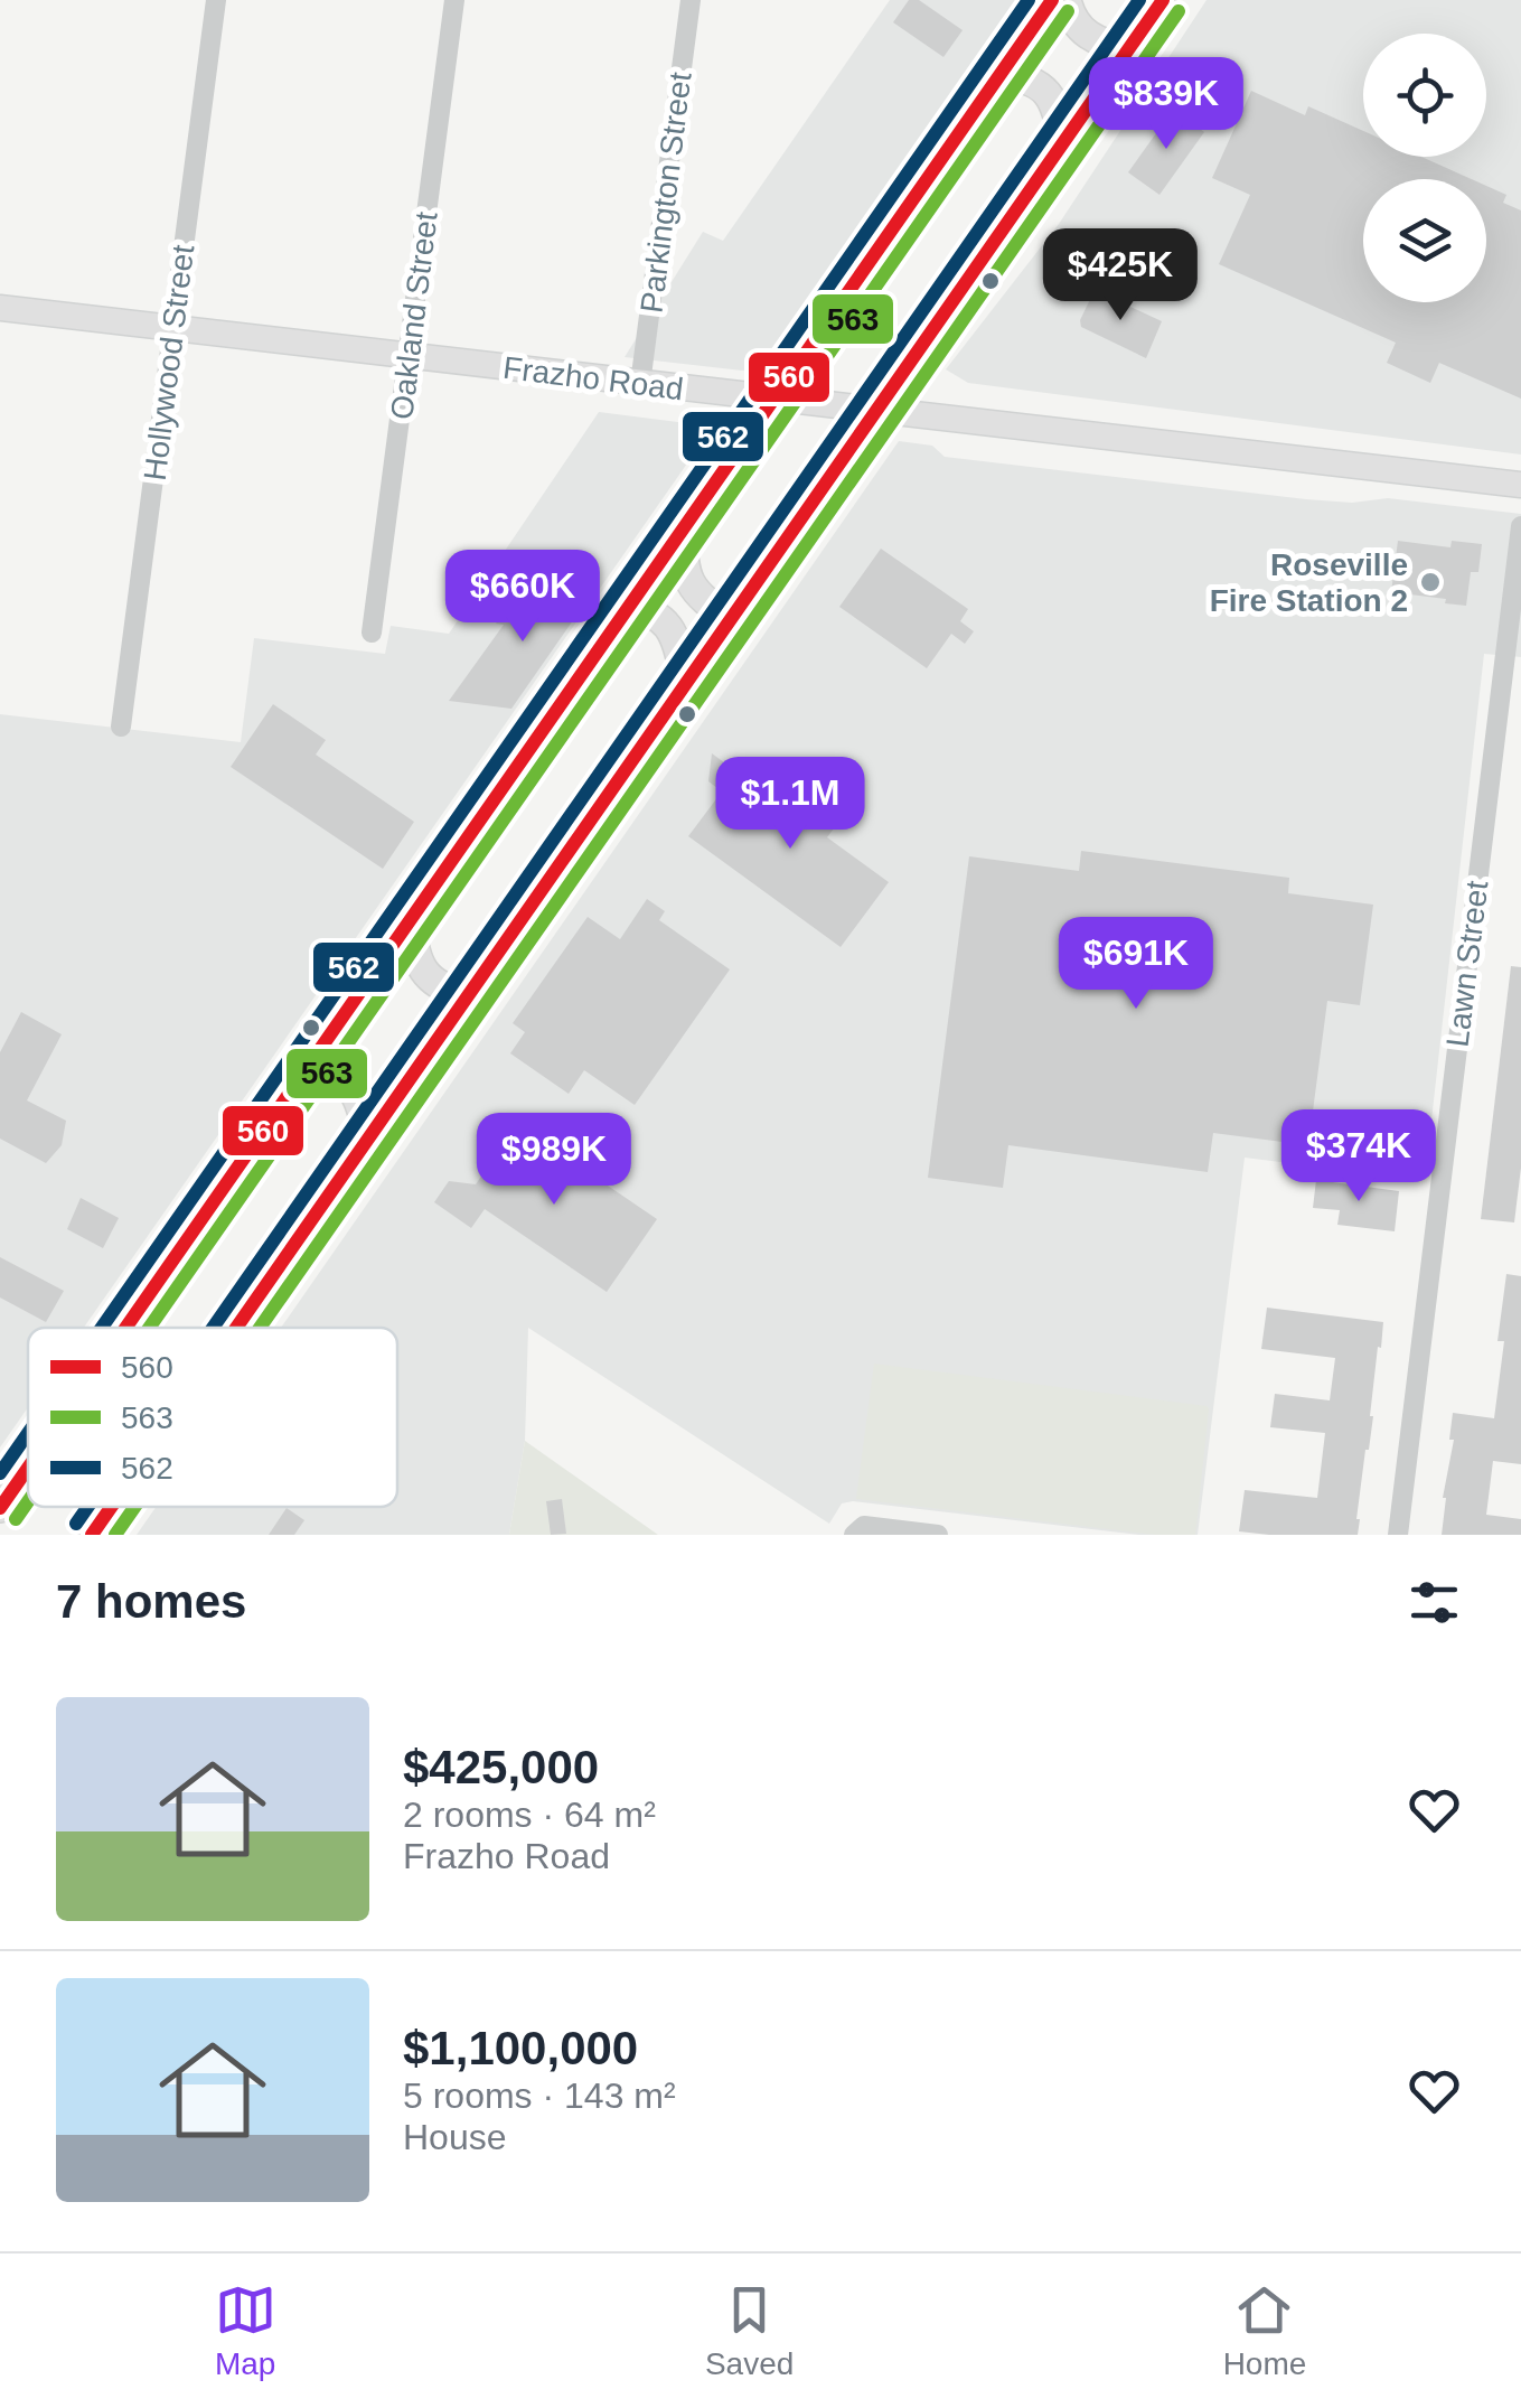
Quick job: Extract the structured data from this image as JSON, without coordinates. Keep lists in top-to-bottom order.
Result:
{
  "streets": {
    "street": [
      "Parkington Street",
      "Oakland Street",
      "Hollywood Street",
      "Frazho Road",
      "Lawn Street"
    ]
  },
  "crossings": [
    ["Parkington Street", "Frazho Road"],
    ["Oakland Street", "Frazho Road"],
    ["Hollywood Street", "Frazho Road"]
  ],
  "places": ["Roseville Fire Station 2"],
  "lines": ["transit line 560", "transit line 562", "transit line 563"],
  "legend": ["560", "563", "562"],
  "page": {
    "price": [
      "$839K",
      "$425K",
      "$660K",
      "$1.1M",
      "$691K",
      "$374K",
      "$989K"
    ],
    "heading": "7 homes",
    "list": [
      {
        "name": "$425,000",
        "note": "2 rooms · 64 m² · Frazho Road"
      },
      {
        "name": "$1,100,000",
        "note": "5 rooms · 143 m² · House"
      }
    ],
    "tabs": ["Map", "Saved", "Home"]
  }
}
